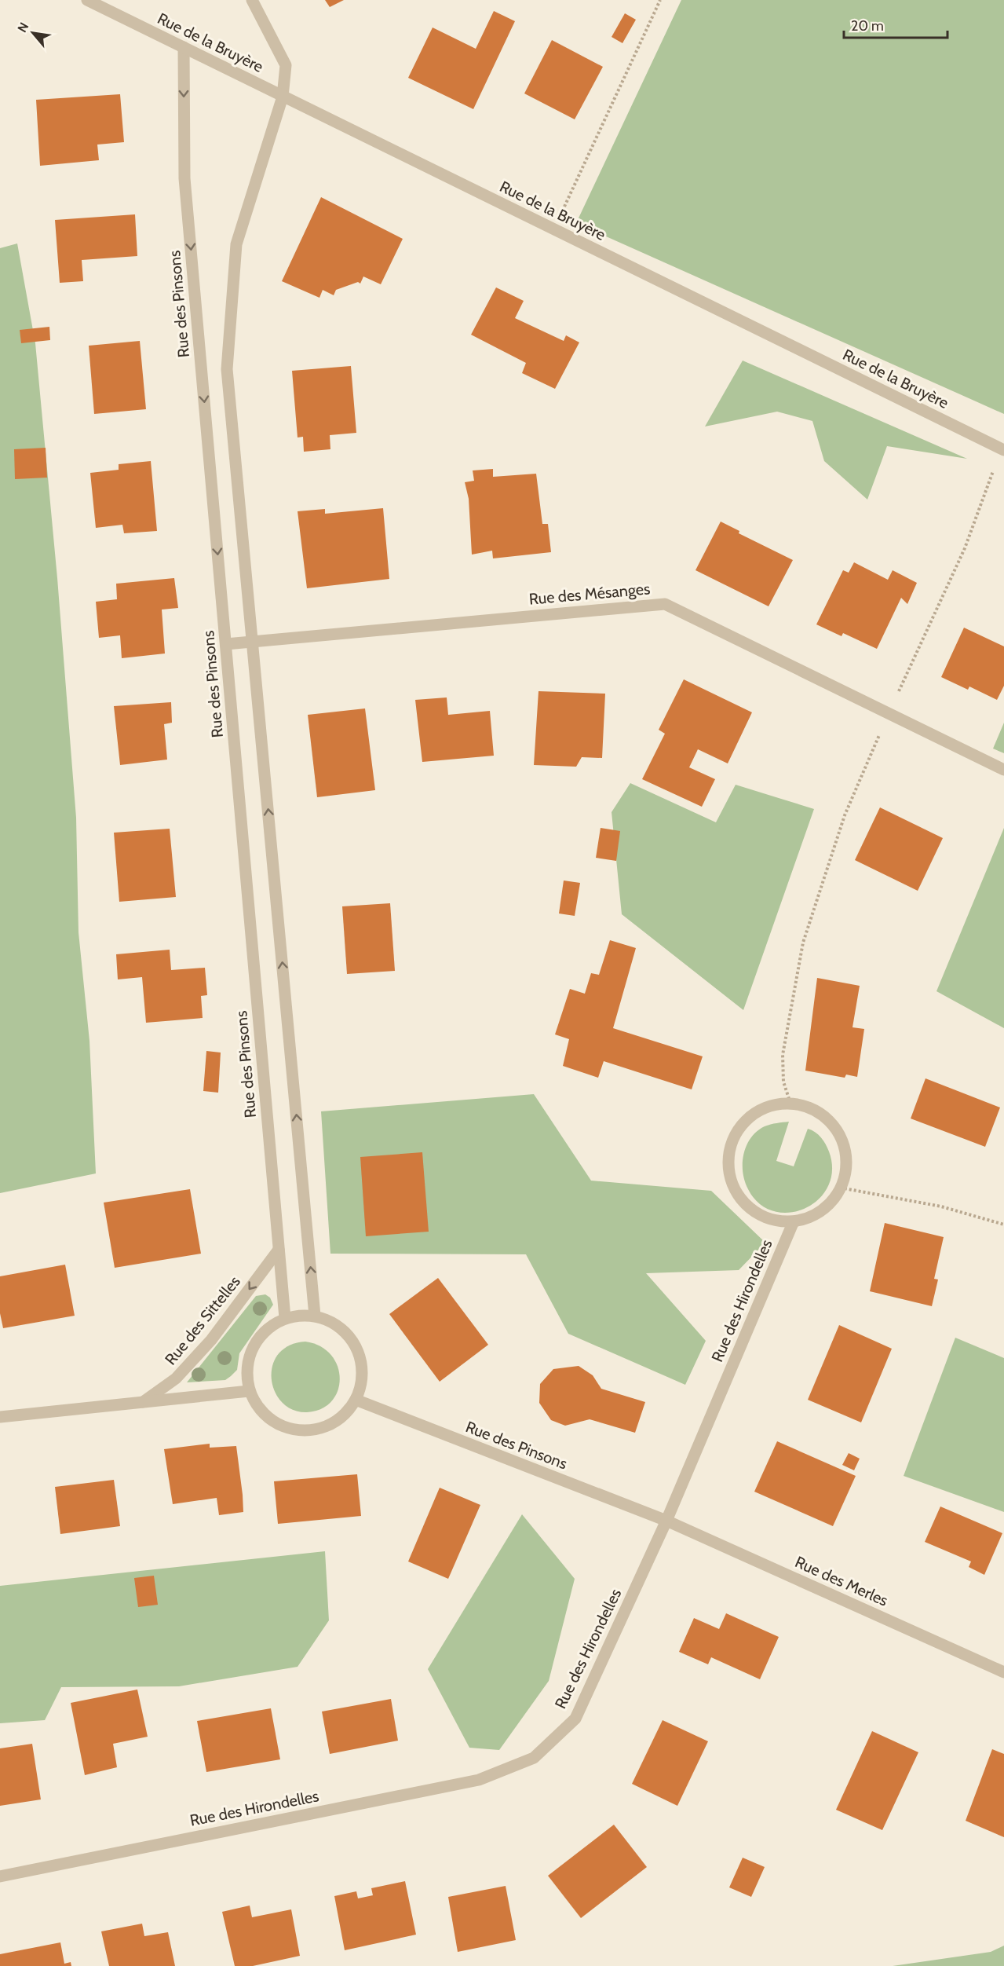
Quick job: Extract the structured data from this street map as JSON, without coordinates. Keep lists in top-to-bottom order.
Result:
{
  "streets": {
    "street": [
      "Rue de la Bruyère",
      "Rue des Pinsons",
      "Rue des Mésanges",
      "Rue des Hirondelles",
      "Rue des Sittelles",
      "Rue des Merles"
    ]
  },
  "crossings": [
    ["Rue de la Bruyère", "Rue des Pinsons"],
    ["Rue des Pinsons", "Rue des Mésanges"],
    ["Rue des Pinsons", "Rue des Hirondelles"],
    ["Rue des Pinsons", "Rue des Sittelles"],
    ["Rue des Pinsons", "Rue des Merles"],
    ["Rue des Hirondelles", "Rue des Merles"]
  ],
  "one_way": ["Rue des Sittelles"],
  "scale_bar": "20 m",
  "north": "top left"
}
